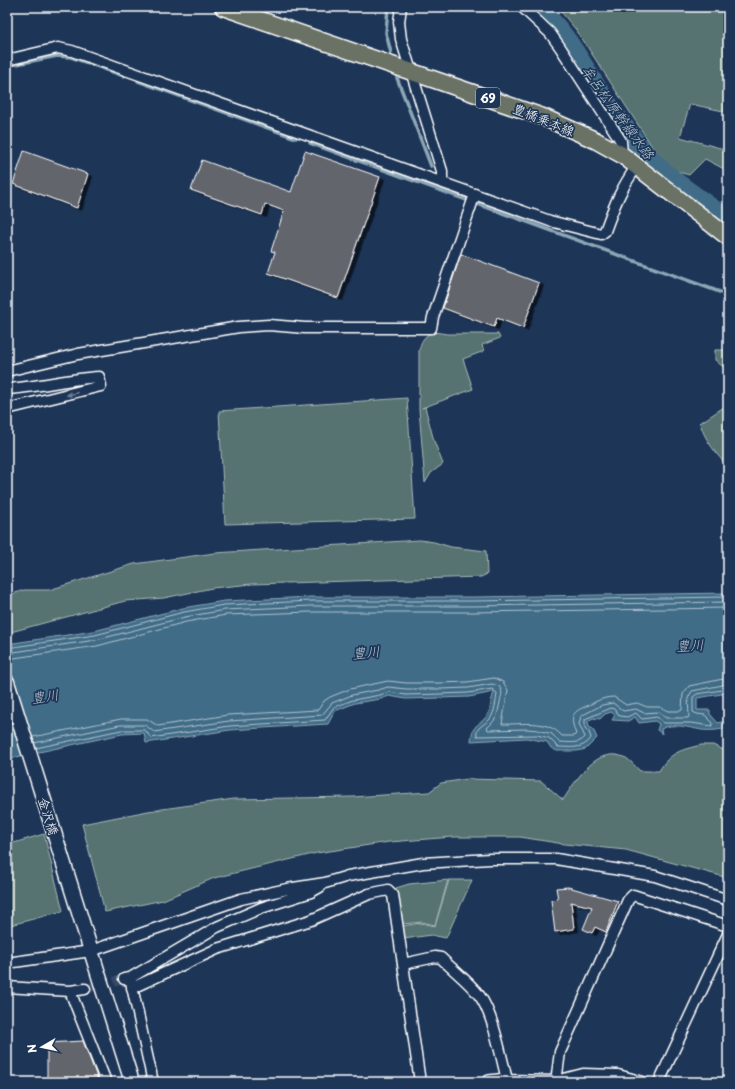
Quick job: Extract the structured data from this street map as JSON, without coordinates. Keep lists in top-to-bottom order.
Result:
{
  "streets": {
    "main road": ["69", "豊橋乗本線", "金沢橋"]
  },
  "water": ["牟呂松原幹線水路", "豊川"],
  "north": "left"
}
